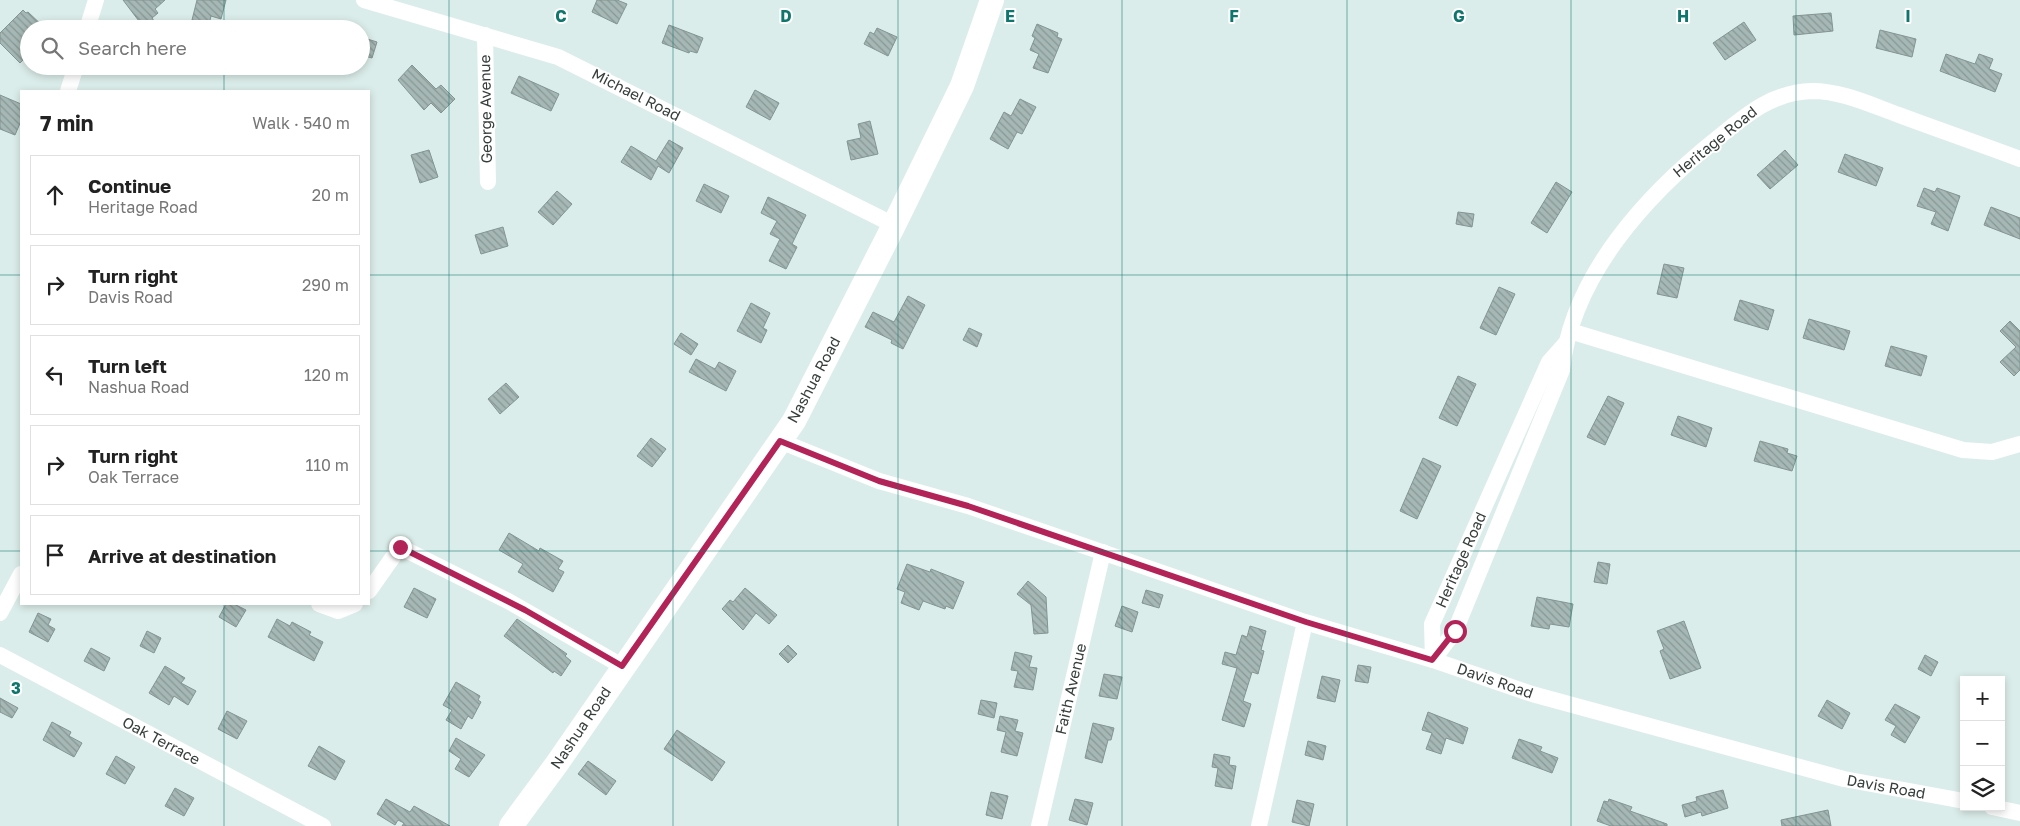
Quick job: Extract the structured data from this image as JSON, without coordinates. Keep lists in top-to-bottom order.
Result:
{
  "streets": {
    "main road": ["Nashua Road"],
    "street": [
      "Michael Road",
      "George Avenue",
      "Heritage Road",
      "Davis Road",
      "Faith Avenue",
      "Oak Terrace"
    ]
  },
  "crossings": [
    ["Michael Road", "George Avenue"],
    ["Michael Road", "Nashua Road"],
    ["Heritage Road", "Davis Road"],
    ["Nashua Road", "Davis Road"],
    ["Davis Road", "Faith Avenue"]
  ],
  "page": {
    "search": "Search here",
    "heading": ["7 min", "Walk · 540 m"],
    "list": [
      ["Continue", "Heritage Road", "20 m"],
      ["Turn right", "Davis Road", "290 m"],
      ["Turn left", "Nashua Road", "120 m"],
      ["Turn right", "Oak Terrace", "110 m"],
      "Arrive at destination"
    ],
    "map_buttons": ["+", "−"]
  },
  "grid": {
    "columns": [
      "C",
      "D",
      "E",
      "F",
      "G",
      "H",
      "I"
    ],
    "rows": ["3"]
  }
}
